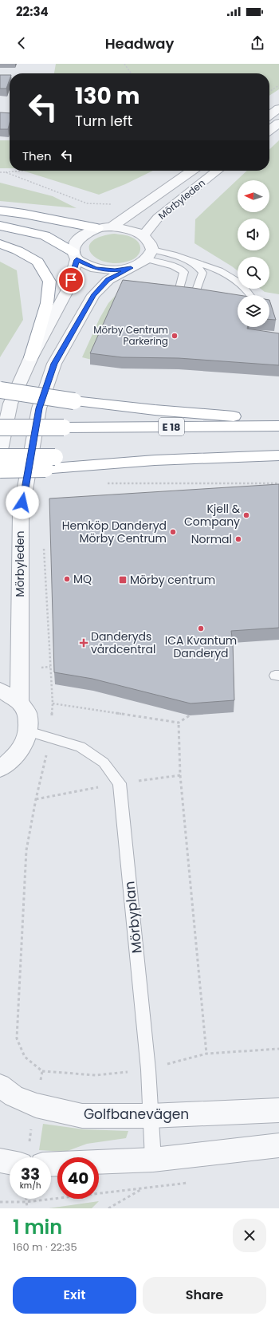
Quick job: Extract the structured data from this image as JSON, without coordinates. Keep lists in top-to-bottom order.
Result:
{
  "streets": {
    "highway": ["E 18"],
    "street": ["Mörbyleden", "Golfbanevägen"],
    "lane": ["Mörbyplan"]
  },
  "crossings": [
    ["Mörbyplan", "Golfbanevägen"]
  ],
  "places": {
    "other": [
      "Mörby Centrum Parkering",
      "Kjell & Company",
      "Hemköp Danderyd Mörby Centrum",
      "Normal",
      "MQ",
      "ICA Kvantum Danderyd"
    ],
    "transit": ["Mörby centrum"],
    "health": ["Danderyds vårdcentral"]
  },
  "north": "left",
  "page": {
    "status": "22:34",
    "header": "Headway",
    "turn": ["130 m", "Turn left"],
    "then": "Then",
    "speed": "33 km/h",
    "limit": "40",
    "heading": ["1 min", "160 m · 22:35"],
    "buttons": ["Exit", "Share"]
  }
}
